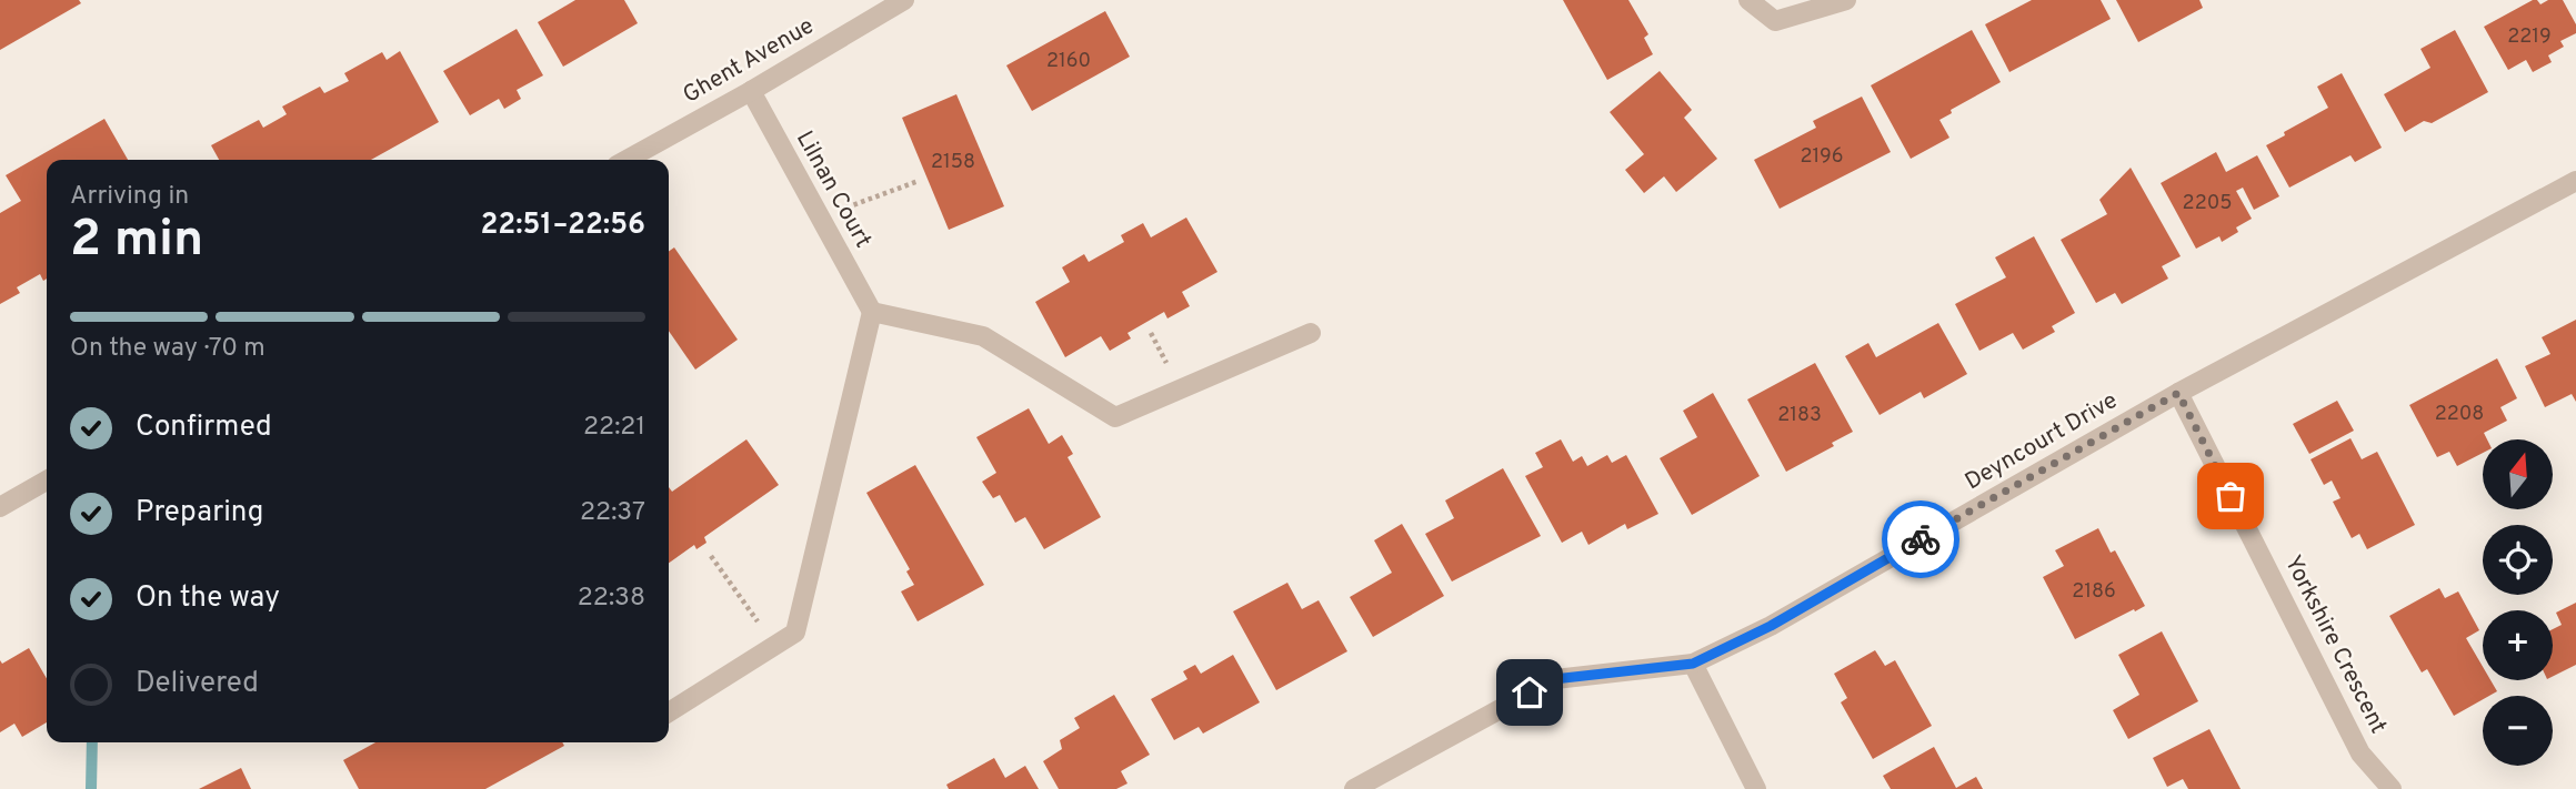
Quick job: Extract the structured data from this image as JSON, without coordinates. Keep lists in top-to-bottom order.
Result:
{
  "streets": {
    "street": [
      "Ghent Avenue",
      "Lilnan Court",
      "Deyncourt Drive",
      "Yorkshire Crescent"
    ]
  },
  "crossings": [
    ["Ghent Avenue", "Lilnan Court"],
    ["Deyncourt Drive", "Yorkshire Crescent"]
  ],
  "house_numbers": [
    "2219",
    "2160",
    "2196",
    "2158",
    "2205",
    "2208",
    "2183",
    "2186"
  ],
  "north": "top",
  "page": {
    "heading": ["2 min", "Arriving in", "22:51–22:56"],
    "bar": "On the way · 70 m",
    "list": [
      ["Confirmed", "22:21"],
      ["Preparing", "22:37"],
      ["On the way", "22:38"],
      "Delivered"
    ],
    "map_buttons": ["+", "−"]
  }
}
